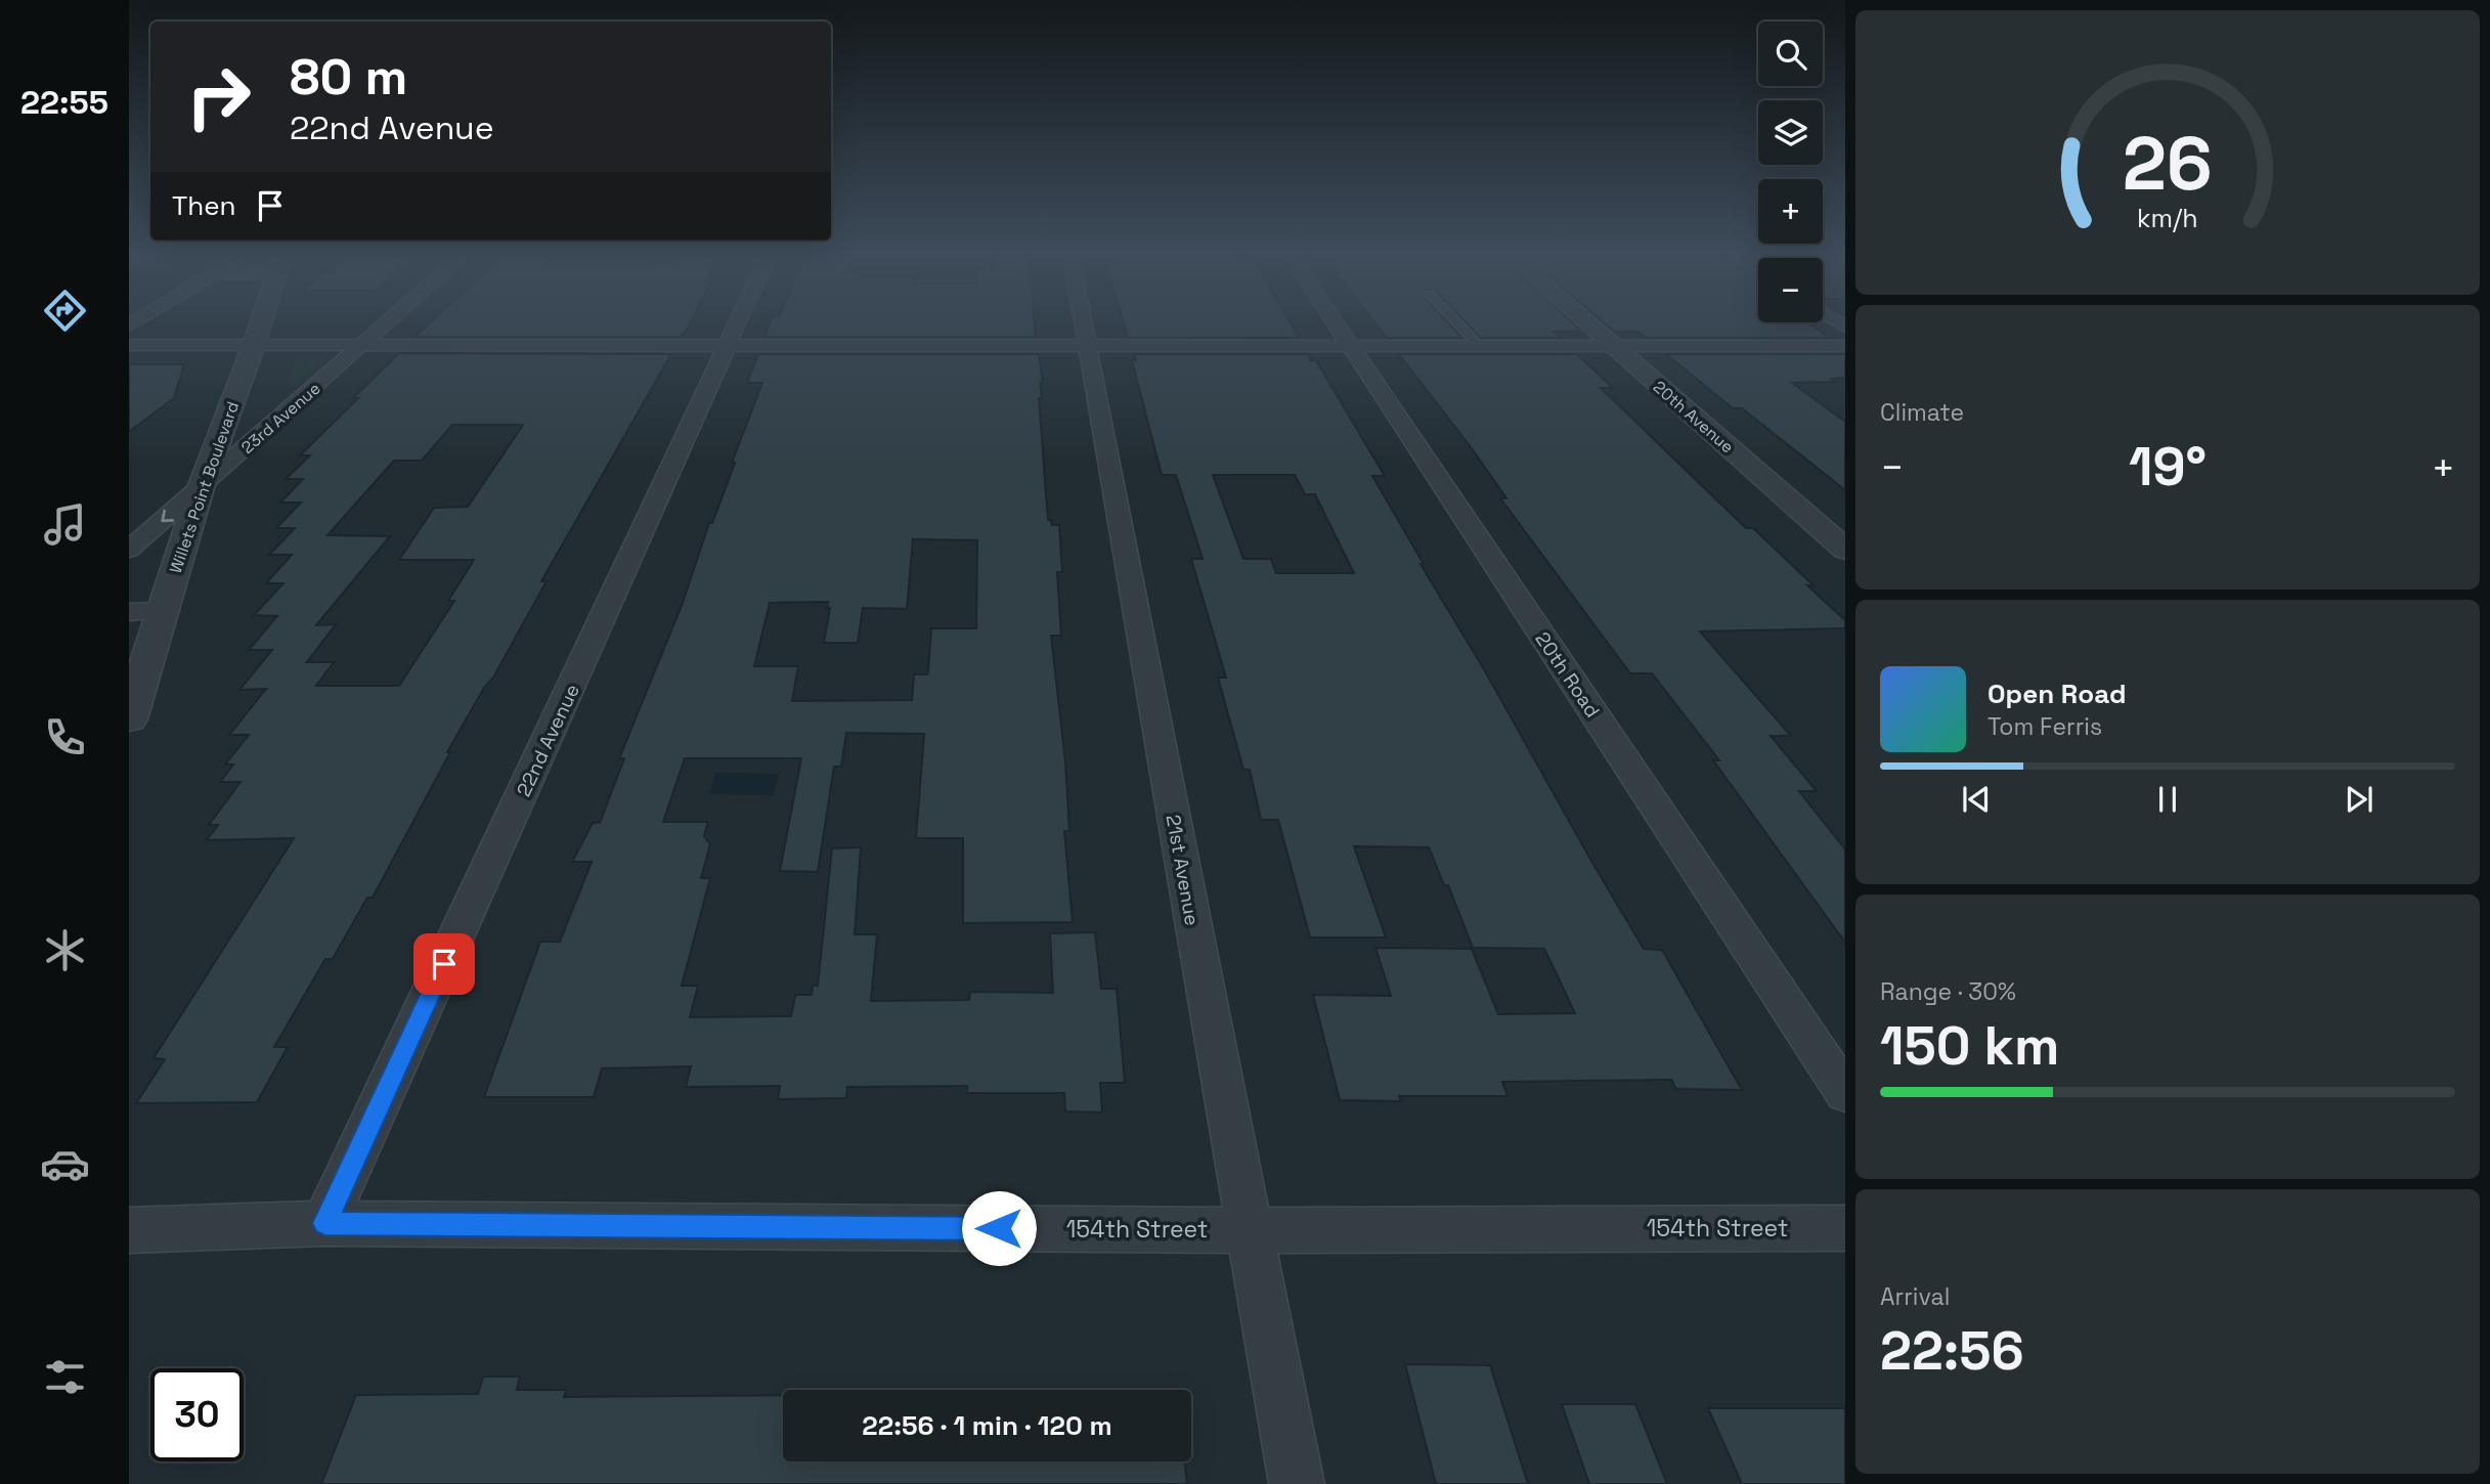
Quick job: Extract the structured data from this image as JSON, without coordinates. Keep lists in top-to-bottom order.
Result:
{
  "streets": {
    "street": [
      "20th Avenue",
      "23rd Avenue",
      "Willets Point Boulevard",
      "20th Road",
      "22nd Avenue",
      "21st Avenue",
      "154th Street"
    ]
  },
  "crossings": [
    ["23rd Avenue", "Willets Point Boulevard"],
    ["22nd Avenue", "154th Street"],
    ["21st Avenue", "154th Street"]
  ],
  "page": {
    "tabs": "22:55",
    "map_buttons": ["+", "−"],
    "turn": ["80 m", "22nd Avenue"],
    "then": "Then",
    "tile": [
      "Climate",
      ["Range · 30%", "150 km"],
      ["Arrival", "22:56"]
    ],
    "heat": ["−", "19°", "+"],
    "song": ["Open Road", "Tom Ferris"],
    "limit": "30",
    "trip": "22:56 · 1 min · 120 m",
    "gauge": ["26", "km/h"]
  }
}
